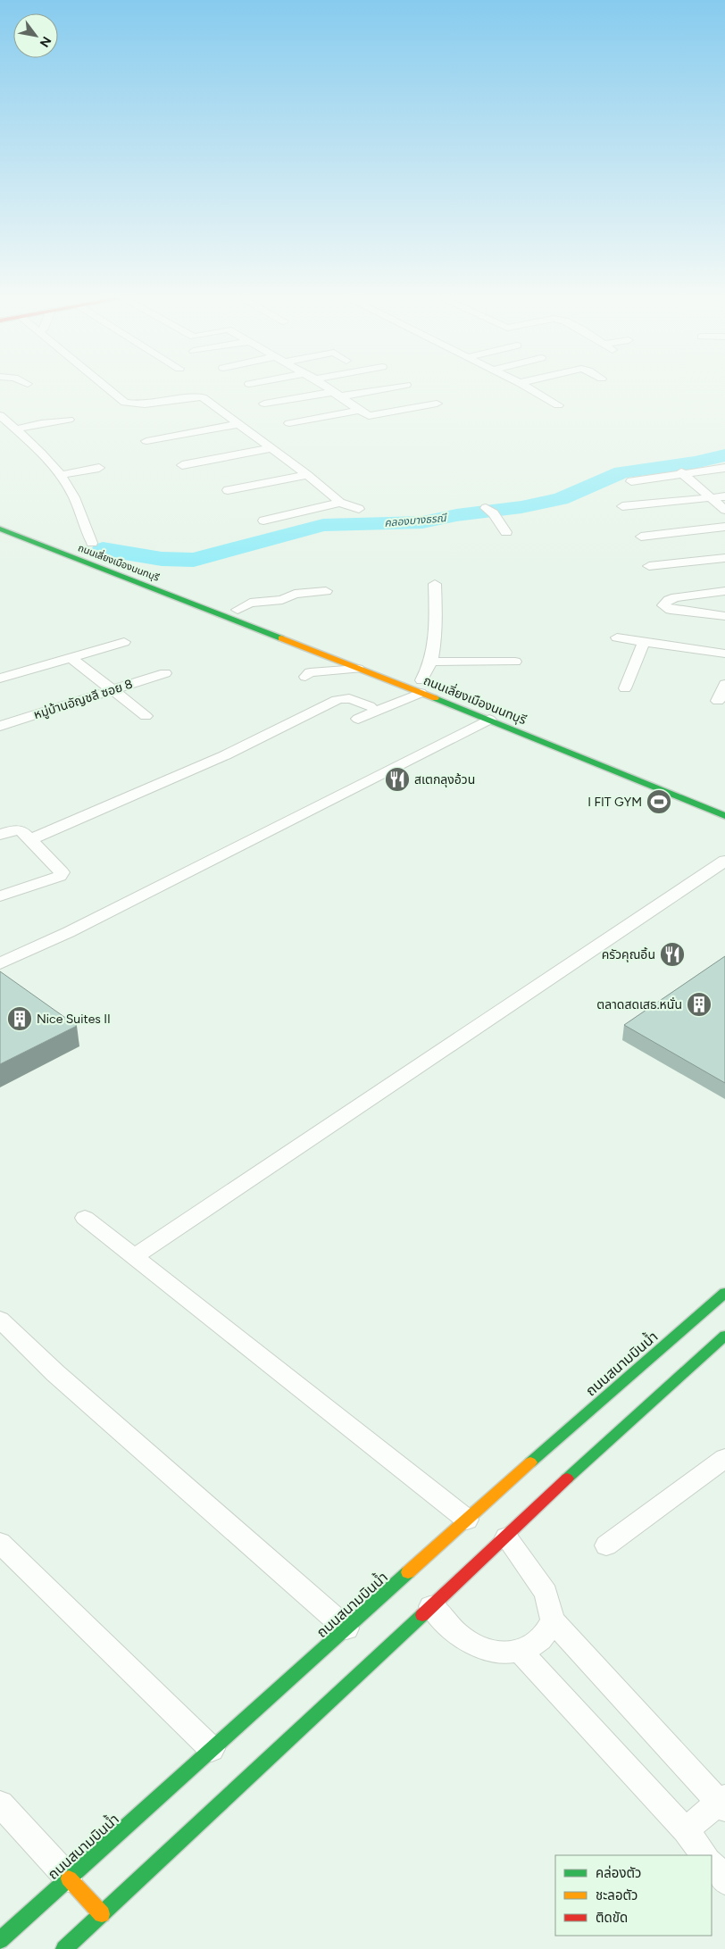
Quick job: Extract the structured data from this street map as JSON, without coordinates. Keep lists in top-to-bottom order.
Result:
{
  "streets": {
    "main road": ["ถนนเลี่ยงเมืองนนทบุรี", "ถนนสนามบินน้ำ"],
    "street": ["หมู่บ้านอัญชลี ซอย 8"]
  },
  "water": ["คลองบางธรณี"],
  "places": {
    "restaurant": ["สเตกลุงอ้วน", "ครัวคุณอิ้น"],
    "sports": ["I FIT GYM"],
    "building": ["ตลาดสดเสธ.หนั่น", "Nice Suites II"]
  },
  "legend": ["คล่องตัว", "ชะลอตัว", "ติดขัด"],
  "north": "bottom right"
}
